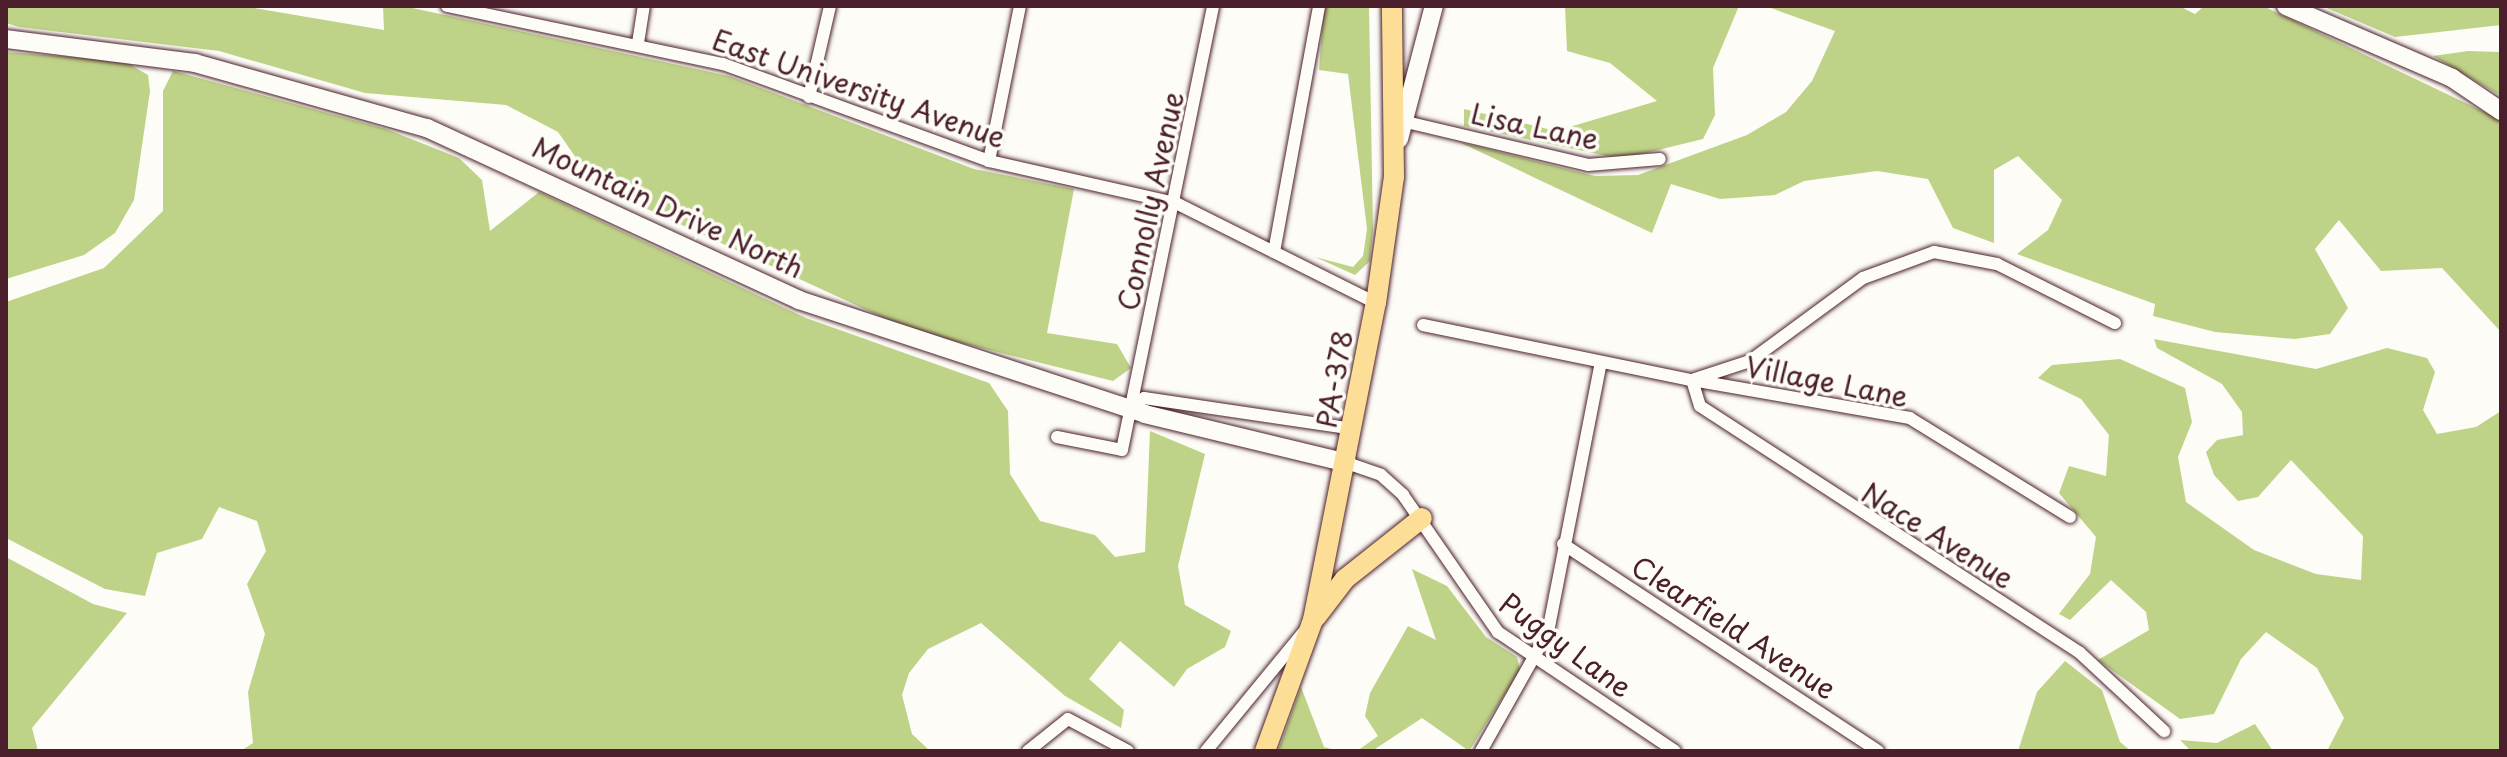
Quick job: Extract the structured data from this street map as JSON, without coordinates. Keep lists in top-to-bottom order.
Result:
{
  "streets": {
    "main road": ["PA-378"],
    "street": [
      "East University Avenue",
      "Lisa Lane",
      "Connolly Avenue",
      "Mountain Drive North",
      "Village Lane",
      "Nace Avenue",
      "Clearfield Avenue",
      "Puggy Lane"
    ]
  },
  "crossings": [
    ["East University Avenue", "Connolly Avenue"],
    ["East University Avenue", "PA-378"],
    ["Connolly Avenue", "Mountain Drive North"],
    ["Mountain Drive North", "PA-378"],
    ["Mountain Drive North", "Puggy Lane"],
    ["PA-378", "Puggy Lane"],
    ["Village Lane", "Nace Avenue"]
  ]
}
